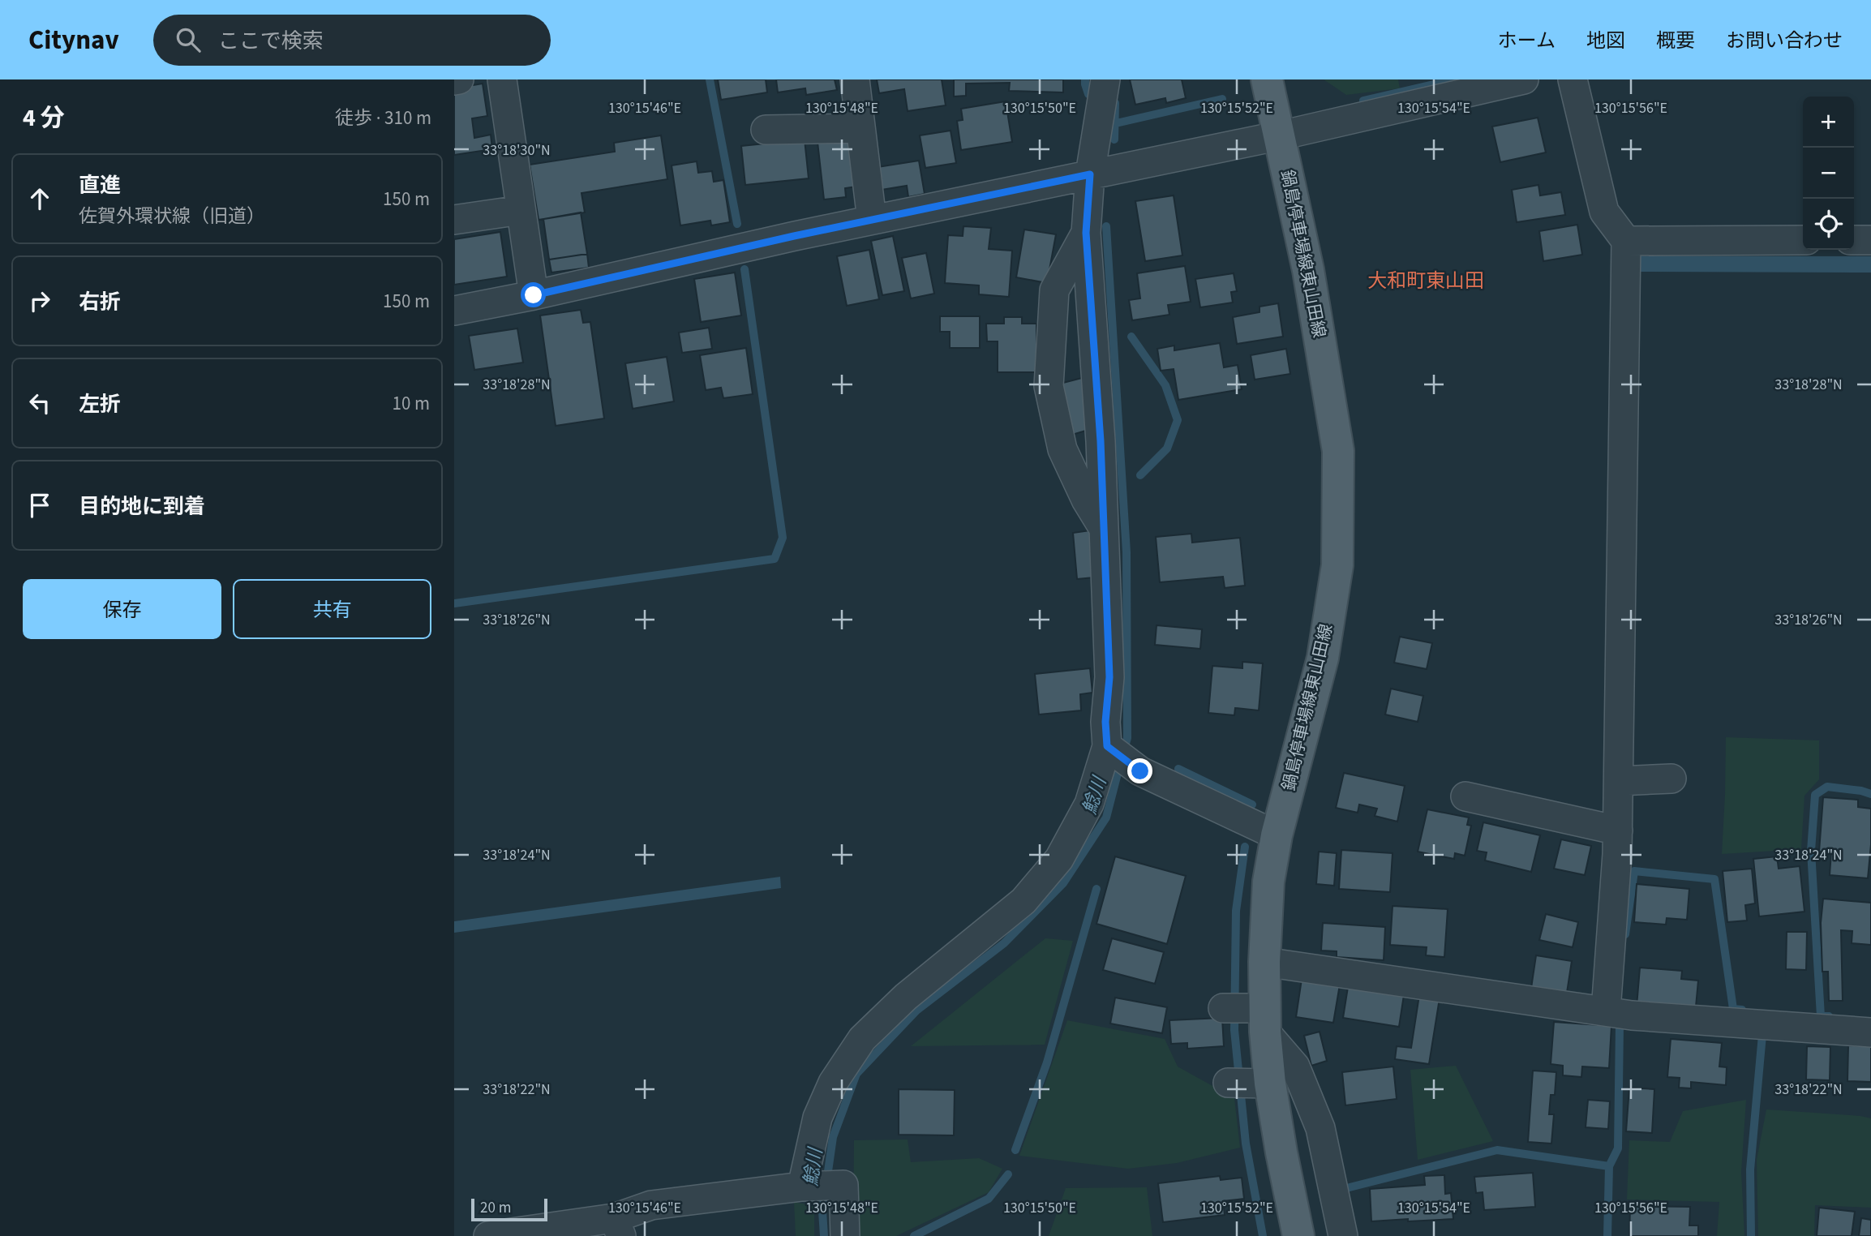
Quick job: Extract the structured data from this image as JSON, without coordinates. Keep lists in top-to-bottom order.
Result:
{
  "streets": {
    "main road": ["鍋島停車場線東山田線"]
  },
  "districts": ["大和町東山田"],
  "water": ["鯰川"],
  "scale_bar": "20 m",
  "page": {
    "header": "Citynav",
    "search": "ここで検索",
    "nav": [
      "ホーム",
      "地図",
      "概要",
      "お問い合わせ"
    ],
    "heading": ["4 分", "徒歩 · 310 m"],
    "map_buttons": ["+", "−"],
    "list": [
      ["直進", "佐賀外環状線（旧道）", "150 m"],
      ["右折", "150 m"],
      ["左折", "10 m"],
      "目的地に到着"
    ],
    "buttons": ["保存", "共有"],
    "scale": "20 m"
  },
  "coordinates": [
    "130°15'46\"E",
    "130°15'48\"E",
    "130°15'50\"E",
    "130°15'52\"E",
    "130°15'54\"E",
    "130°15'56\"E",
    "33°18'30\"N",
    "33°18'28\"N",
    "33°18'26\"N",
    "33°18'24\"N",
    "33°18'22\"N"
  ]
}
